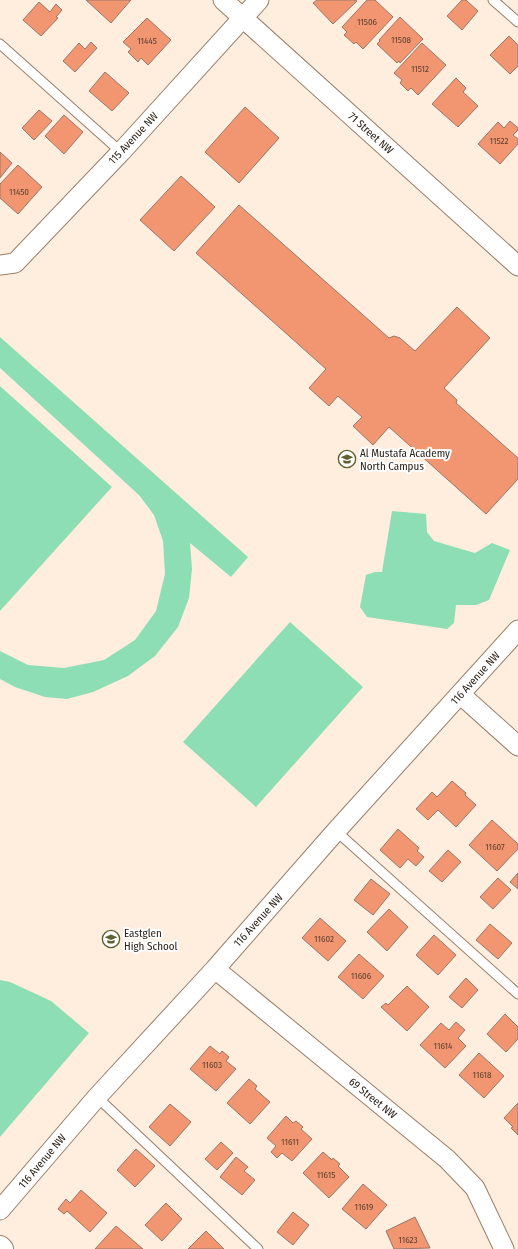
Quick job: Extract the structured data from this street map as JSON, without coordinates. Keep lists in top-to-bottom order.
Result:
{
  "streets": {
    "street": [
      "71 Street NW",
      "115 Avenue NW",
      "116 Avenue NW",
      "69 Street NW"
    ]
  },
  "crossings": [
    ["71 Street NW", "115 Avenue NW"],
    ["116 Avenue NW", "69 Street NW"]
  ],
  "places": {
    "school or university": ["Al Mustafa Academy North Campus", "Eastglen High School"]
  },
  "house_numbers": [
    "11506",
    "11508",
    "11445",
    "11512",
    "11522",
    "11450",
    "11607",
    "11602",
    "11606",
    "11614",
    "11603",
    "11618",
    "11611",
    "11615",
    "11619",
    "11623"
  ]
}
